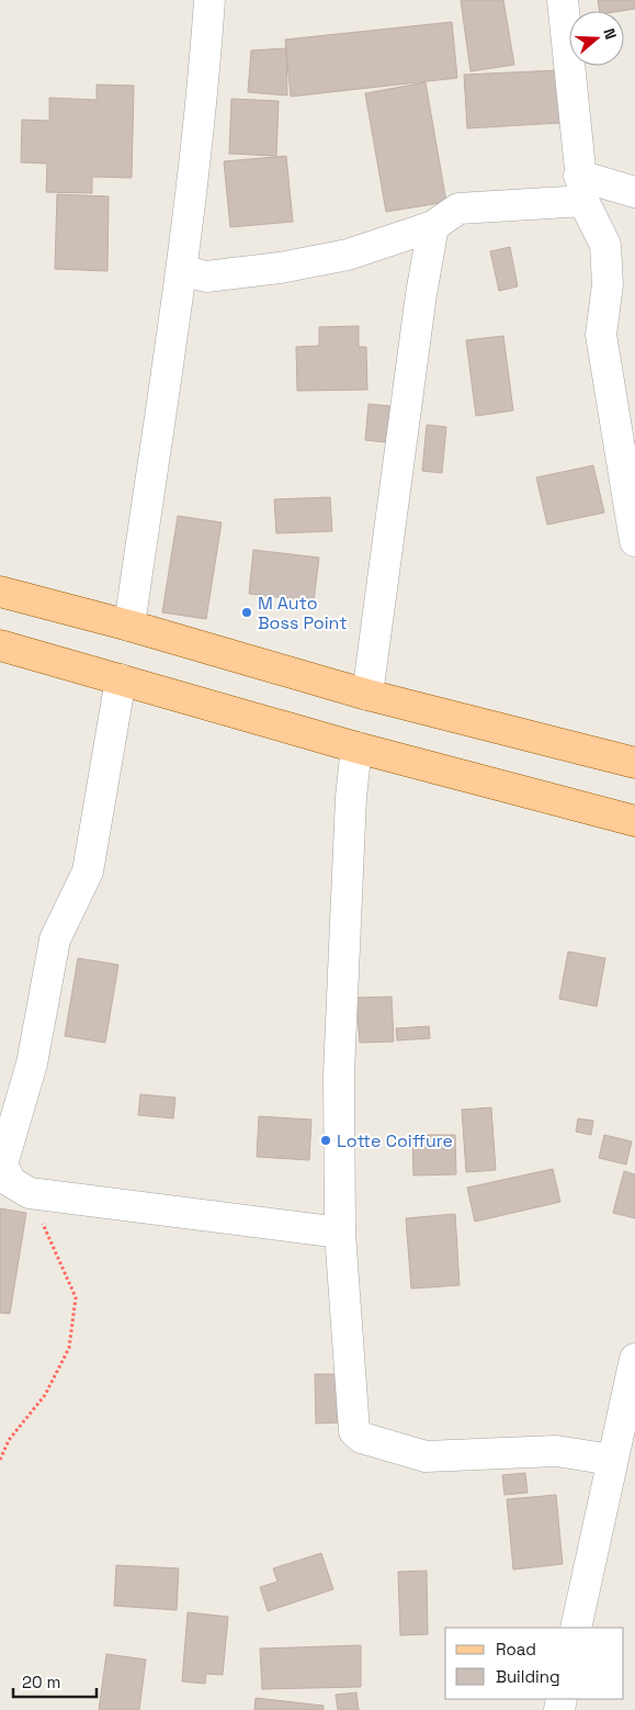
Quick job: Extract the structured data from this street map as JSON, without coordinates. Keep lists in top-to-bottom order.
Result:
{
  "places": ["M Auto Boss Point", "Lotte Coiffure"],
  "legend": ["Road", "Building"],
  "scale_bar": "20 m",
  "north": "right"
}
